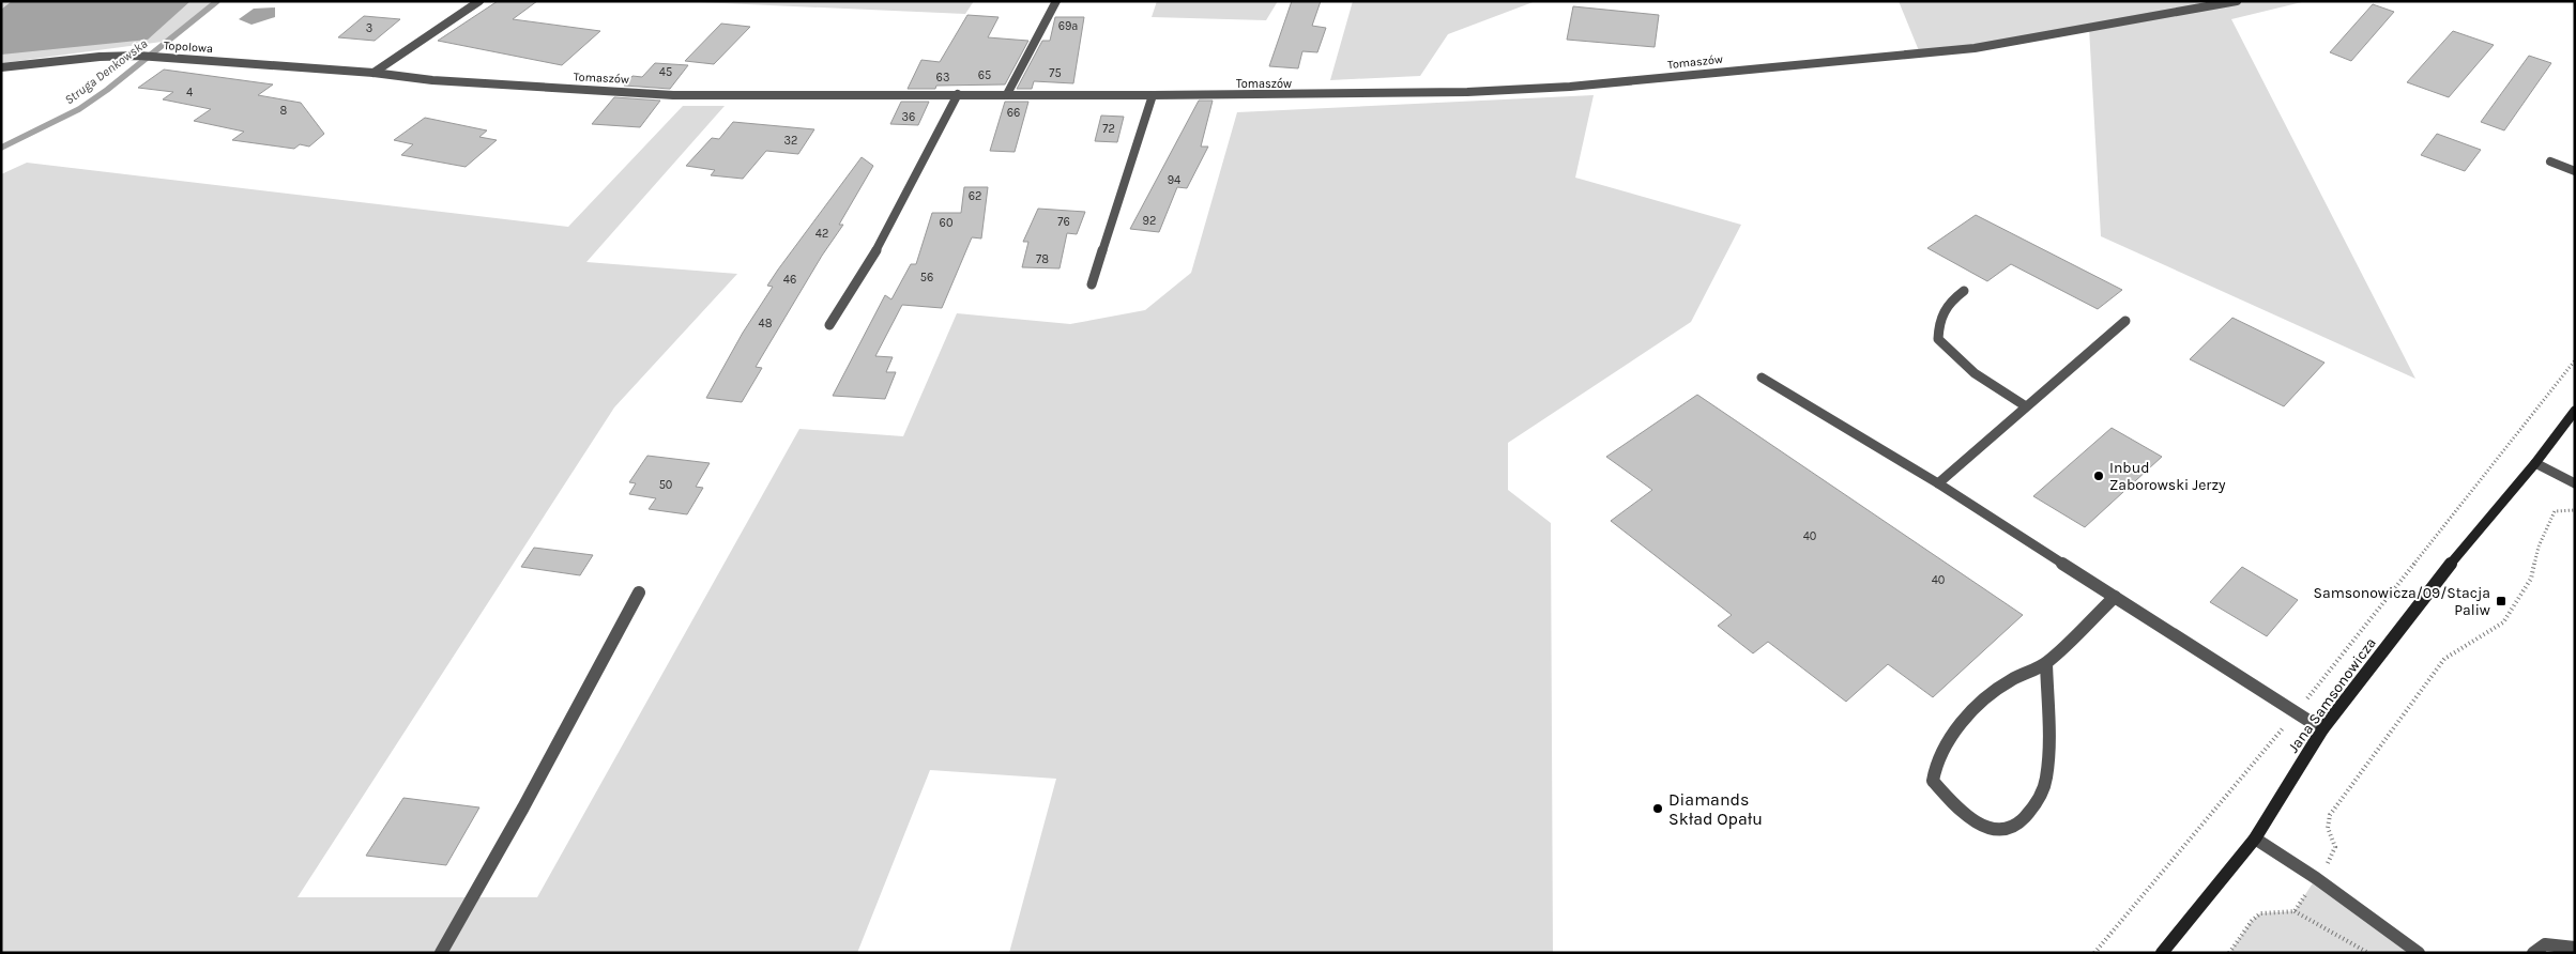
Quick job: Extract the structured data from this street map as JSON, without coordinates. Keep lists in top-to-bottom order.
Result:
{
  "streets": {
    "main road": ["Jana Samsonowicza"],
    "street": ["Topolowa", "Tomaszów"]
  },
  "crossings": [
    ["Topolowa", "Tomaszów"]
  ],
  "water": ["Struga Denkowska"],
  "places": {
    "other": ["Inbud Zaborowski Jerzy", "Diamands Skład Opału"],
    "transit": ["Samsonowicza/09/Stacja Paliw"]
  },
  "house_numbers": [
    "69a",
    "3",
    "45",
    "75",
    "65",
    "63",
    "4",
    "8",
    "66",
    "36",
    "72",
    "32",
    "94",
    "62",
    "92",
    "76",
    "60",
    "42",
    "78",
    "56",
    "46",
    "48",
    "50",
    "40",
    "40"
  ]
}
